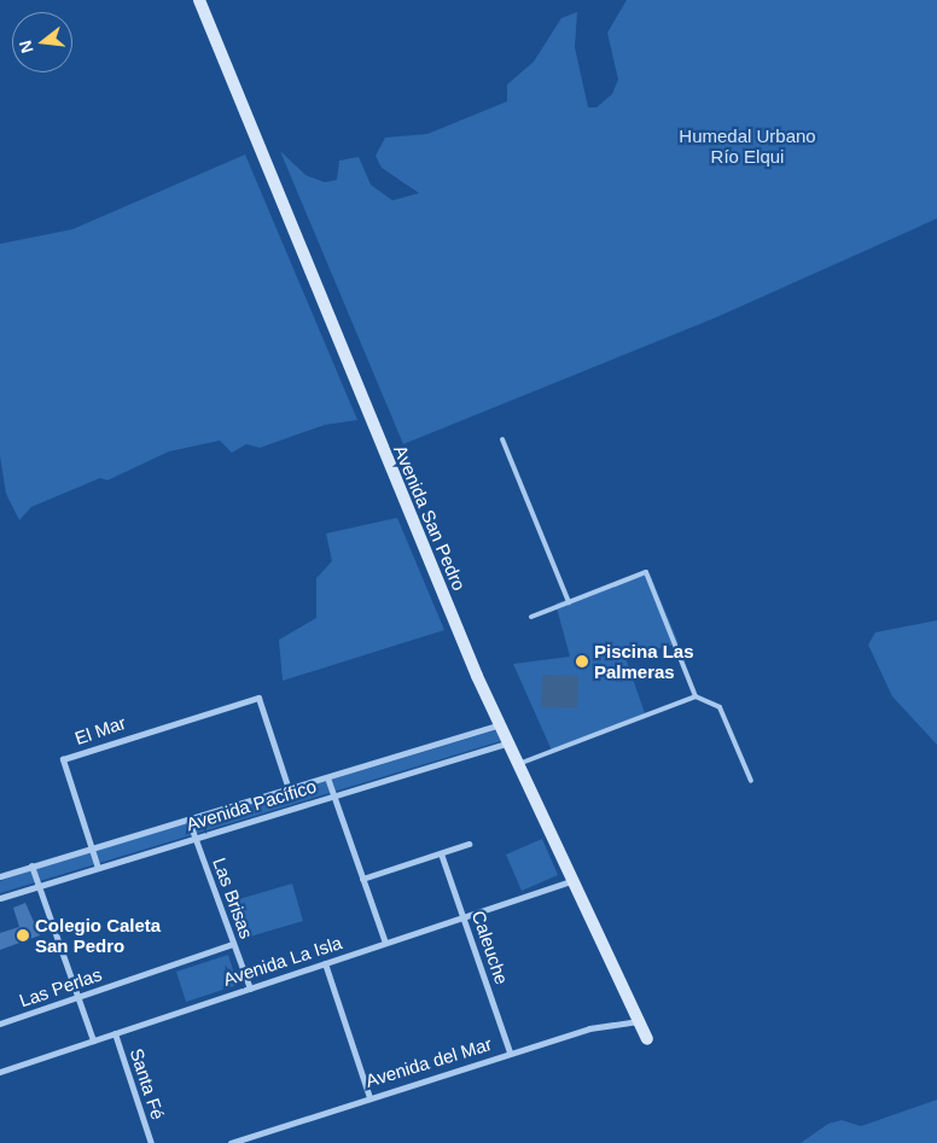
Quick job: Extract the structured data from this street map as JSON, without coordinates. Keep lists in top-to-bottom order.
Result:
{
  "streets": {
    "street": [
      "Avenida San Pedro",
      "El Mar",
      "Avenida Pacífico",
      "Las Brisas",
      "Caleuche",
      "Avenida La Isla",
      "Las Perlas",
      "Avenida del Mar",
      "Santa Fé"
    ]
  },
  "crossings": [
    ["Avenida San Pedro", "Avenida Pacífico"],
    ["Avenida San Pedro", "Avenida La Isla"],
    ["Avenida San Pedro", "Avenida del Mar"],
    ["El Mar", "Avenida Pacífico"],
    ["Avenida Pacífico", "Las Brisas"],
    ["Las Brisas", "Avenida La Isla"],
    ["Las Brisas", "Las Perlas"],
    ["Caleuche", "Avenida La Isla"],
    ["Caleuche", "Avenida del Mar"],
    ["Avenida La Isla", "Santa Fé"]
  ],
  "parks": ["Humedal Urbano Río Elqui"],
  "places": ["Piscina Las Palmeras", "Colegio Caleta San Pedro"],
  "north": "left"
}
